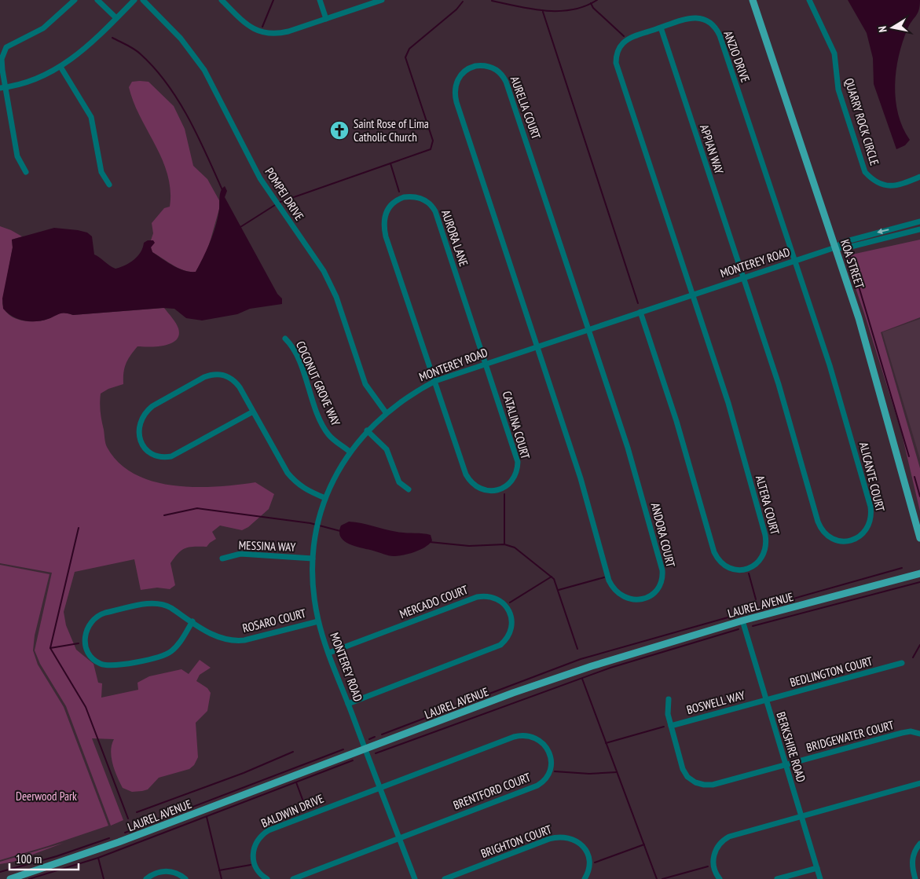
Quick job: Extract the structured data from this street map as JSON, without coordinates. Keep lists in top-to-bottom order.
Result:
{
  "streets": {
    "main road": ["KOA STREET", "LAUREL AVENUE"],
    "street": [
      "ANZIO DRIVE",
      "AURELIA COURT",
      "QUARRY ROCK CIRCLE",
      "APPIAN WAY",
      "POMPEI DRIVE",
      "AURORA LANE",
      "MONTEREY ROAD",
      "COCONUT GROVE WAY",
      "CATALINA COURT",
      "ALICANTE COURT",
      "ALTERA COURT",
      "ANDORA COURT",
      "MESSINA WAY",
      "MERCADO COURT",
      "ROSARO COURT",
      "BEDLINGTON COURT",
      "BOSWELL WAY",
      "BRIDGEWATER COURT",
      "BERKSHIRE ROAD",
      "BRENTFORD COURT",
      "BALDWIN DRIVE",
      "BRIGHTON COURT"
    ]
  },
  "crossings": [
    ["ANZIO DRIVE", "APPIAN WAY"],
    ["ANZIO DRIVE", "MONTEREY ROAD"],
    ["ANZIO DRIVE", "ALICANTE COURT"],
    ["ANZIO DRIVE", "ALTERA COURT"],
    ["AURELIA COURT", "MONTEREY ROAD"],
    ["AURELIA COURT", "ANDORA COURT"],
    ["APPIAN WAY", "MONTEREY ROAD"],
    ["APPIAN WAY", "ALICANTE COURT"],
    ["POMPEI DRIVE", "MONTEREY ROAD"],
    ["AURORA LANE", "MONTEREY ROAD"],
    ["AURORA LANE", "CATALINA COURT"],
    ["MONTEREY ROAD", "KOA STREET"],
    ["MONTEREY ROAD", "COCONUT GROVE WAY"],
    ["MONTEREY ROAD", "CATALINA COURT"],
    ["MONTEREY ROAD", "ALICANTE COURT"],
    ["MONTEREY ROAD", "ALTERA COURT"],
    ["MONTEREY ROAD", "ANDORA COURT"],
    ["MONTEREY ROAD", "MESSINA WAY"],
    ["MONTEREY ROAD", "MERCADO COURT"],
    ["MONTEREY ROAD", "LAUREL AVENUE"],
    ["MONTEREY ROAD", "ROSARO COURT"],
    ["MONTEREY ROAD", "BRENTFORD COURT"],
    ["MONTEREY ROAD", "BALDWIN DRIVE"],
    ["LAUREL AVENUE", "BERKSHIRE ROAD"],
    ["BEDLINGTON COURT", "BOSWELL WAY"],
    ["BEDLINGTON COURT", "BERKSHIRE ROAD"],
    ["BOSWELL WAY", "BRIDGEWATER COURT"],
    ["BOSWELL WAY", "BERKSHIRE ROAD"],
    ["BRIDGEWATER COURT", "BERKSHIRE ROAD"],
    ["BRENTFORD COURT", "BALDWIN DRIVE"]
  ],
  "parks": ["Deerwood Park"],
  "places": {
    "church": ["Saint Rose of Lima Catholic Church"]
  },
  "scale_bar": "100 m",
  "north": "left"
}
